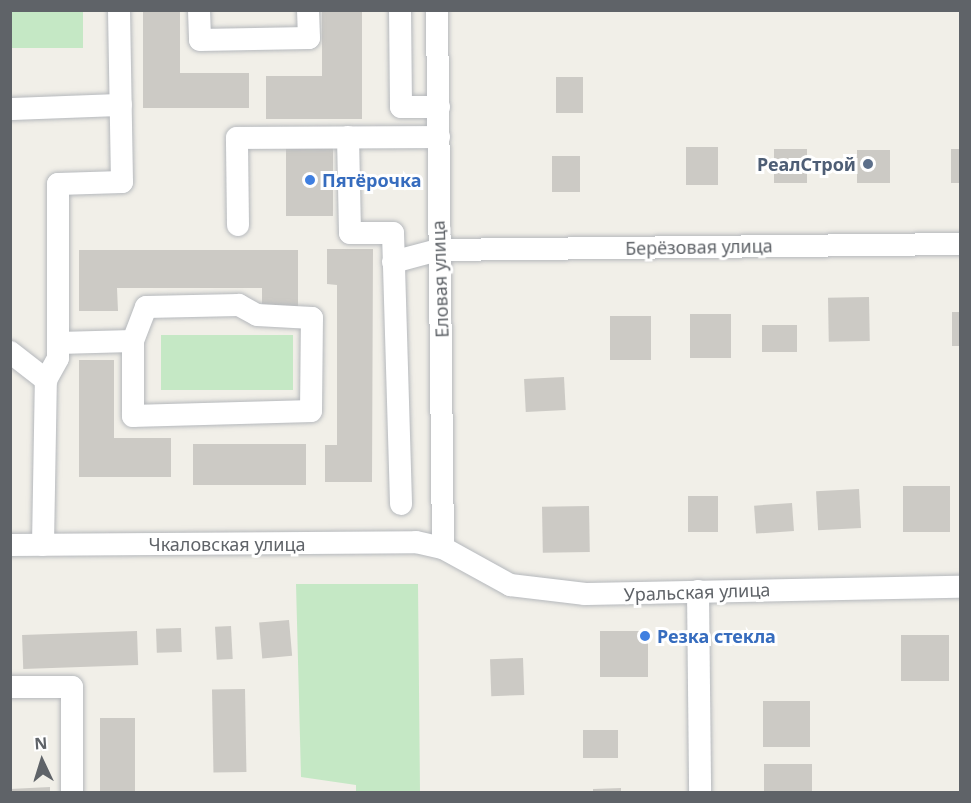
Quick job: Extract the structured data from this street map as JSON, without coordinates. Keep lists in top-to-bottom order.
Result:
{
  "streets": {
    "street": [
      "Берёзовая улица",
      "Еловая улица",
      "Чкаловская улица",
      "Уральская улица"
    ]
  },
  "crossings": [
    ["Берёзовая улица", "Еловая улица"],
    ["Еловая улица", "Чкаловская улица"],
    ["Еловая улица", "Уральская улица"],
    ["Чкаловская улица", "Уральская улица"]
  ],
  "places": ["РеалСтрой", "Пятёрочка", "Резка стекла"],
  "north": "top"
}
